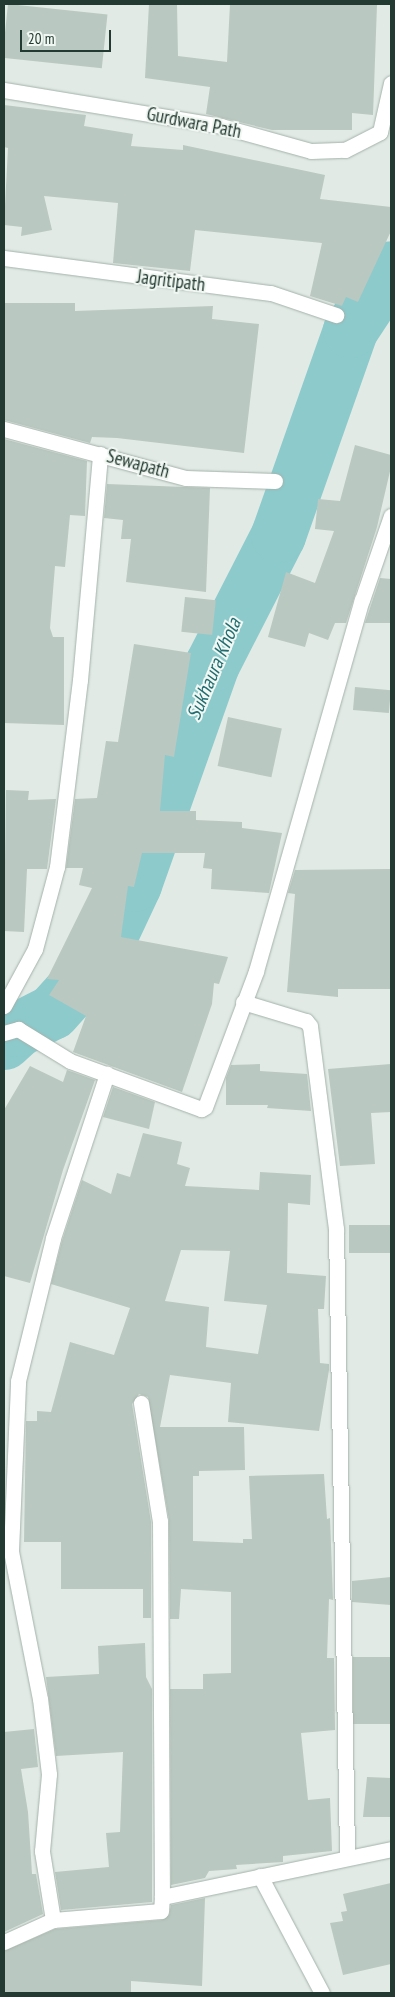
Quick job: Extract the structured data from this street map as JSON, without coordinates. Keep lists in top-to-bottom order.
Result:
{
  "streets": {
    "street": ["Gurdwara Path", "Jagritipath", "Sewapath"]
  },
  "water": ["Sukhaura Khola"],
  "scale_bar": "20 m"
}
